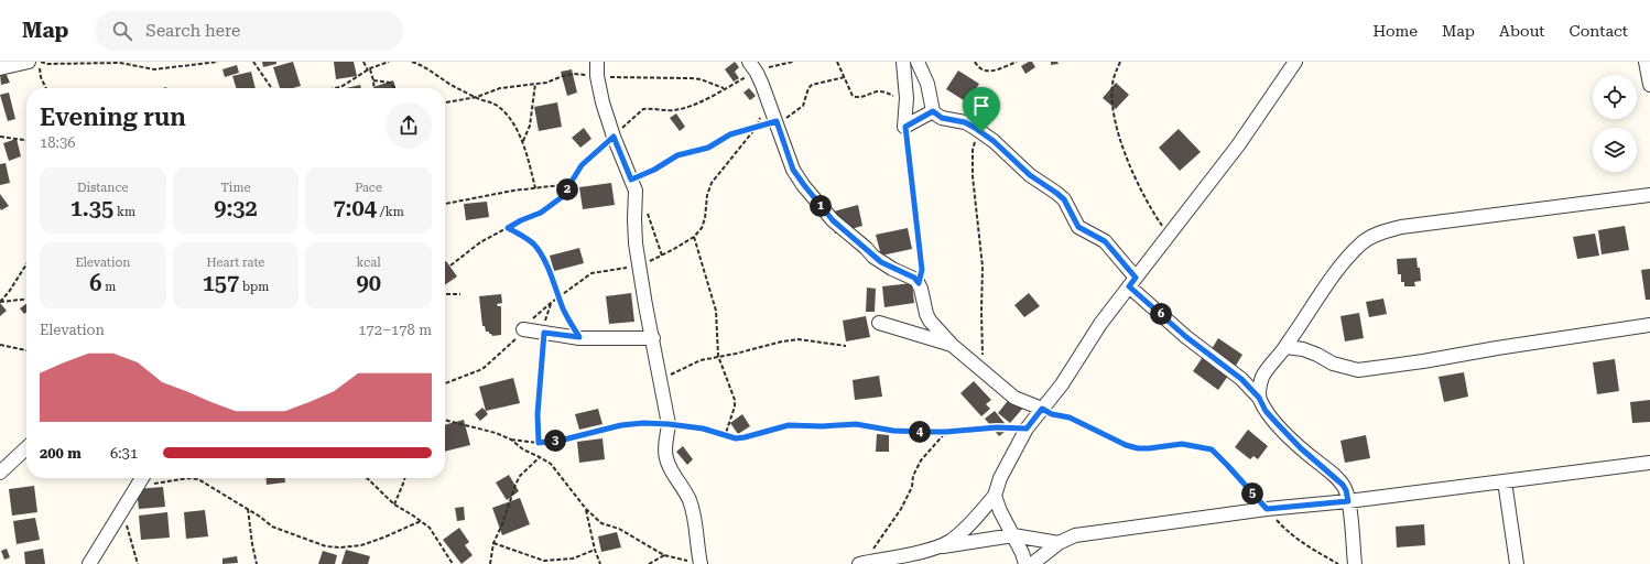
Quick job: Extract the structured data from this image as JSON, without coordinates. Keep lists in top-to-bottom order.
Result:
{
  "page": {
    "header": "Map",
    "search": "Search here",
    "nav": [
      "Home",
      "Map",
      "About",
      "Contact"
    ],
    "heading": ["Evening run", "18:36"],
    "stats": [
      ["Distance", "1.35 km"],
      ["Time", "9:32"],
      ["Pace", "7:04 /km"],
      ["Elevation", "6 m"],
      ["Heart rate", "157 bpm"],
      ["kcal", "90"]
    ],
    "pins": [
      "2",
      "1",
      "6",
      "4",
      "3",
      "5"
    ],
    "chart": ["Elevation", "172–178 m"],
    "list": [
      {
        "name": "200 m",
        "note": "6:31"
      }
    ]
  }
}
